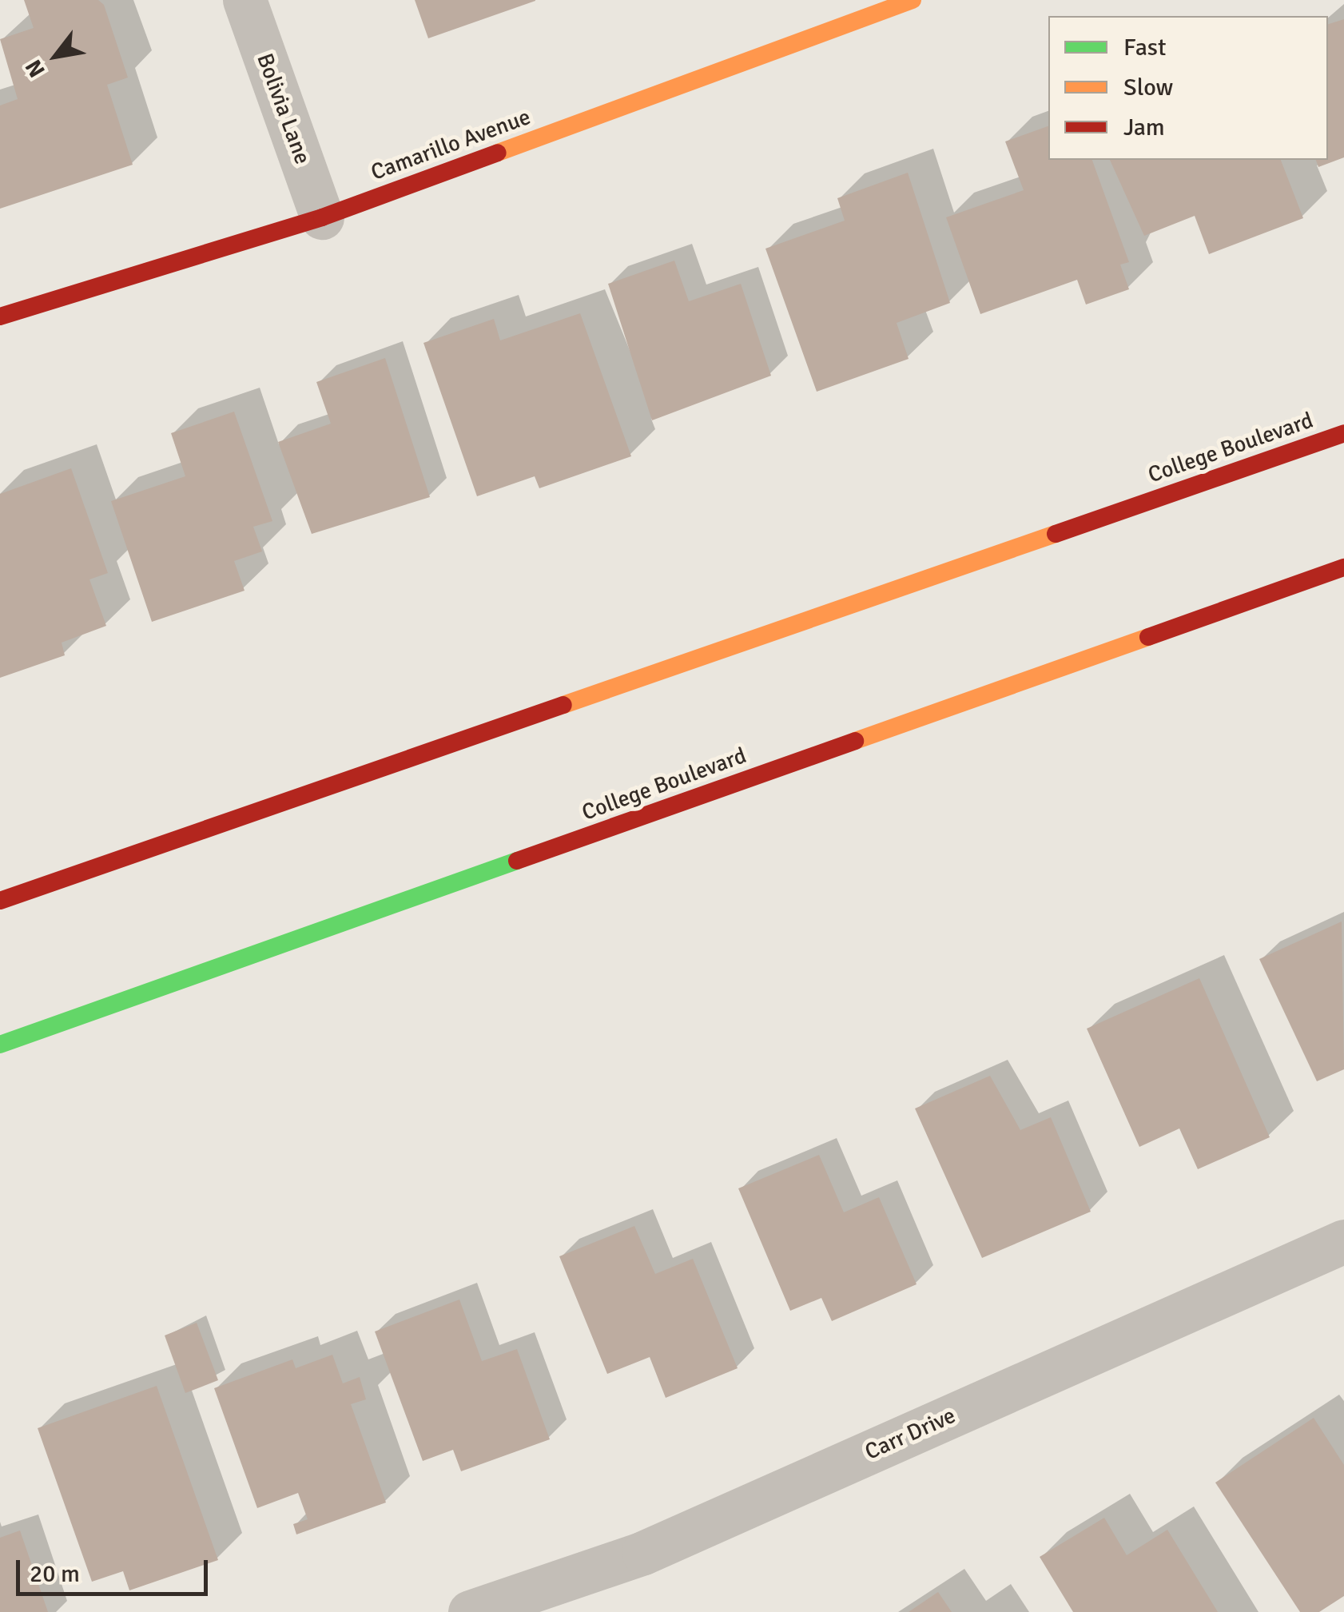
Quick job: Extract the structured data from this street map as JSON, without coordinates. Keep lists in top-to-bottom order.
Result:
{
  "streets": {
    "main road": ["Camarillo Avenue", "College Boulevard"],
    "street": ["Bolivia Lane", "Carr Drive"]
  },
  "crossings": [
    ["Bolivia Lane", "Camarillo Avenue"]
  ],
  "legend": ["Fast", "Slow", "Jam"],
  "scale_bar": "20 m",
  "north": "bottom left"
}
